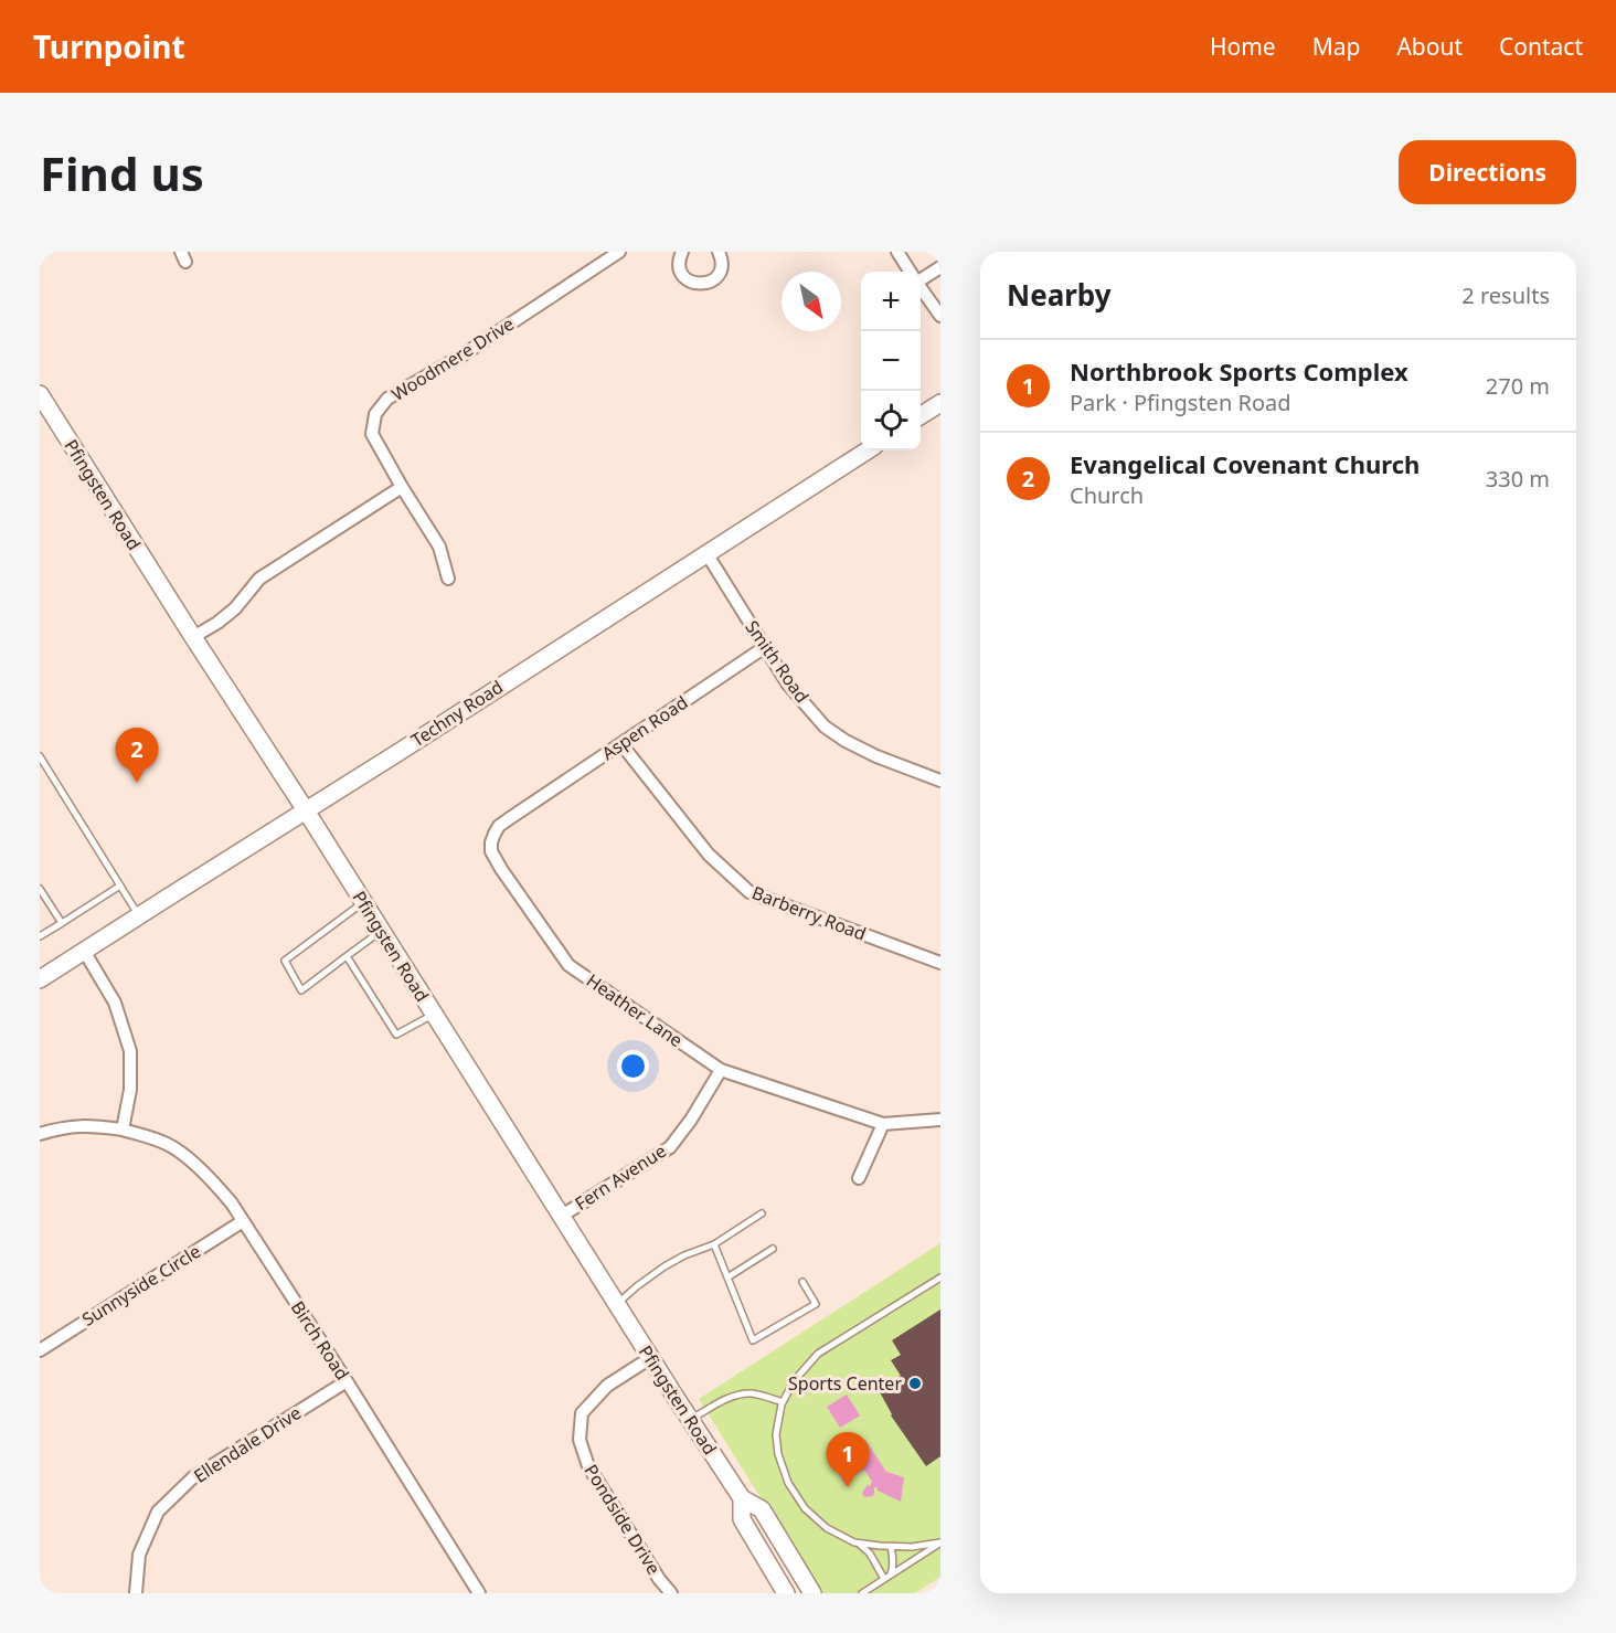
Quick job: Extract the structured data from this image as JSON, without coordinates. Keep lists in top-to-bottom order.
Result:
{
  "streets": {
    "main road": ["Pfingsten Road", "Techny Road"],
    "street": [
      "Woodmere Drive",
      "Smith Road",
      "Aspen Road",
      "Barberry Road",
      "Heather Lane",
      "Fern Avenue",
      "Sunnyside Circle",
      "Birch Road",
      "Ellendale Drive",
      "Pondside Drive"
    ]
  },
  "crossings": [
    ["Pfingsten Road", "Techny Road"],
    ["Pfingsten Road", "Fern Avenue"],
    ["Pfingsten Road", "Pondside Drive"],
    ["Smith Road", "Techny Road"],
    ["Smith Road", "Aspen Road"],
    ["Aspen Road", "Barberry Road"],
    ["Aspen Road", "Heather Lane"],
    ["Heather Lane", "Fern Avenue"],
    ["Sunnyside Circle", "Birch Road"],
    ["Birch Road", "Ellendale Drive"]
  ],
  "places": ["Sports Center"],
  "north": "bottom right",
  "page": {
    "header": "Turnpoint",
    "nav": [
      "Home",
      "Map",
      "About",
      "Contact"
    ],
    "buttons": "Directions",
    "title": "Find us",
    "heading": ["Nearby", "2 results"],
    "map_buttons": ["+", "−"],
    "list": [
      {
        "mark": "1",
        "name": "Northbrook Sports Complex",
        "note": "Park · Pfingsten Road",
        "value": "270 m"
      },
      {
        "mark": "2",
        "name": "Evangelical Covenant Church",
        "note": "Church",
        "value": "330 m"
      }
    ],
    "pins": ["2", "1"]
  }
}
